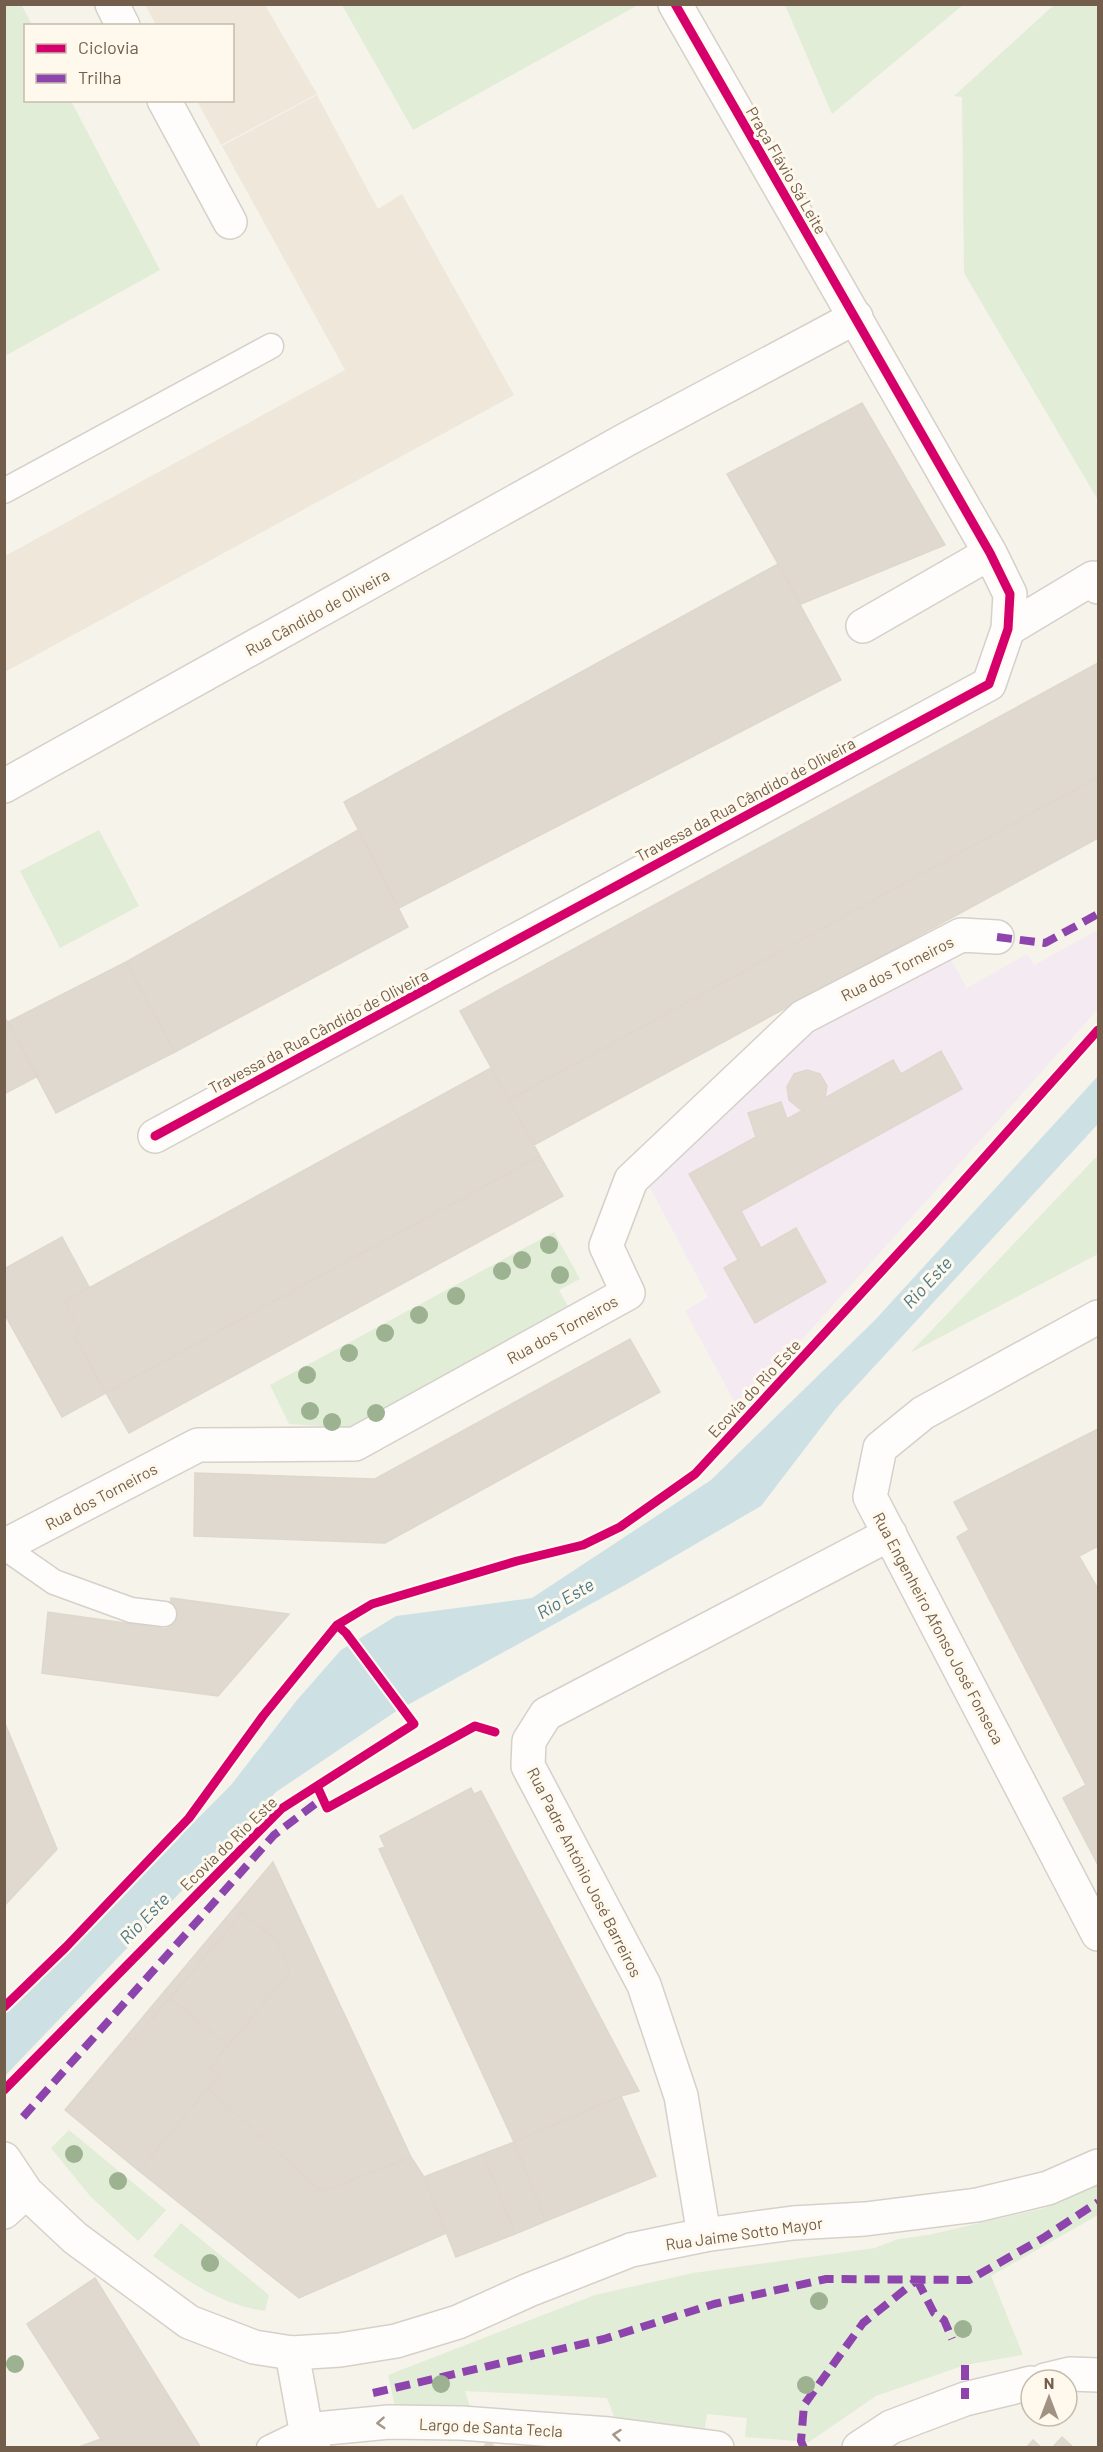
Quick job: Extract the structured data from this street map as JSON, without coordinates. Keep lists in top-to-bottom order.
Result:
{
  "streets": {
    "street": [
      "Praça Flávio Sá Leite",
      "Rua Cândido de Oliveira",
      "Travessa da Rua Cândido de Oliveira",
      "Rua dos Torneiros",
      "Rua Engenheiro Afonso José Fonseca",
      "Rua Padre António José Barreiros",
      "Rua Jaime Sotto Mayor",
      "Largo de Santa Tecla"
    ],
    "cycle path": ["Ecovia do Rio Este"]
  },
  "crossings": [
    ["Praça Flávio Sá Leite", "Rua Cândido de Oliveira"],
    ["Praça Flávio Sá Leite", "Travessa da Rua Cândido de Oliveira"],
    ["Rua Cândido de Oliveira", "Travessa da Rua Cândido de Oliveira"],
    ["Rua Engenheiro Afonso José Fonseca", "Rua Padre António José Barreiros"],
    ["Rua Padre António José Barreiros", "Rua Jaime Sotto Mayor"]
  ],
  "one_way": ["Largo de Santa Tecla"],
  "water": ["Rio Este"],
  "legend": ["Ciclovia", "Trilha"],
  "north": "top"
}
